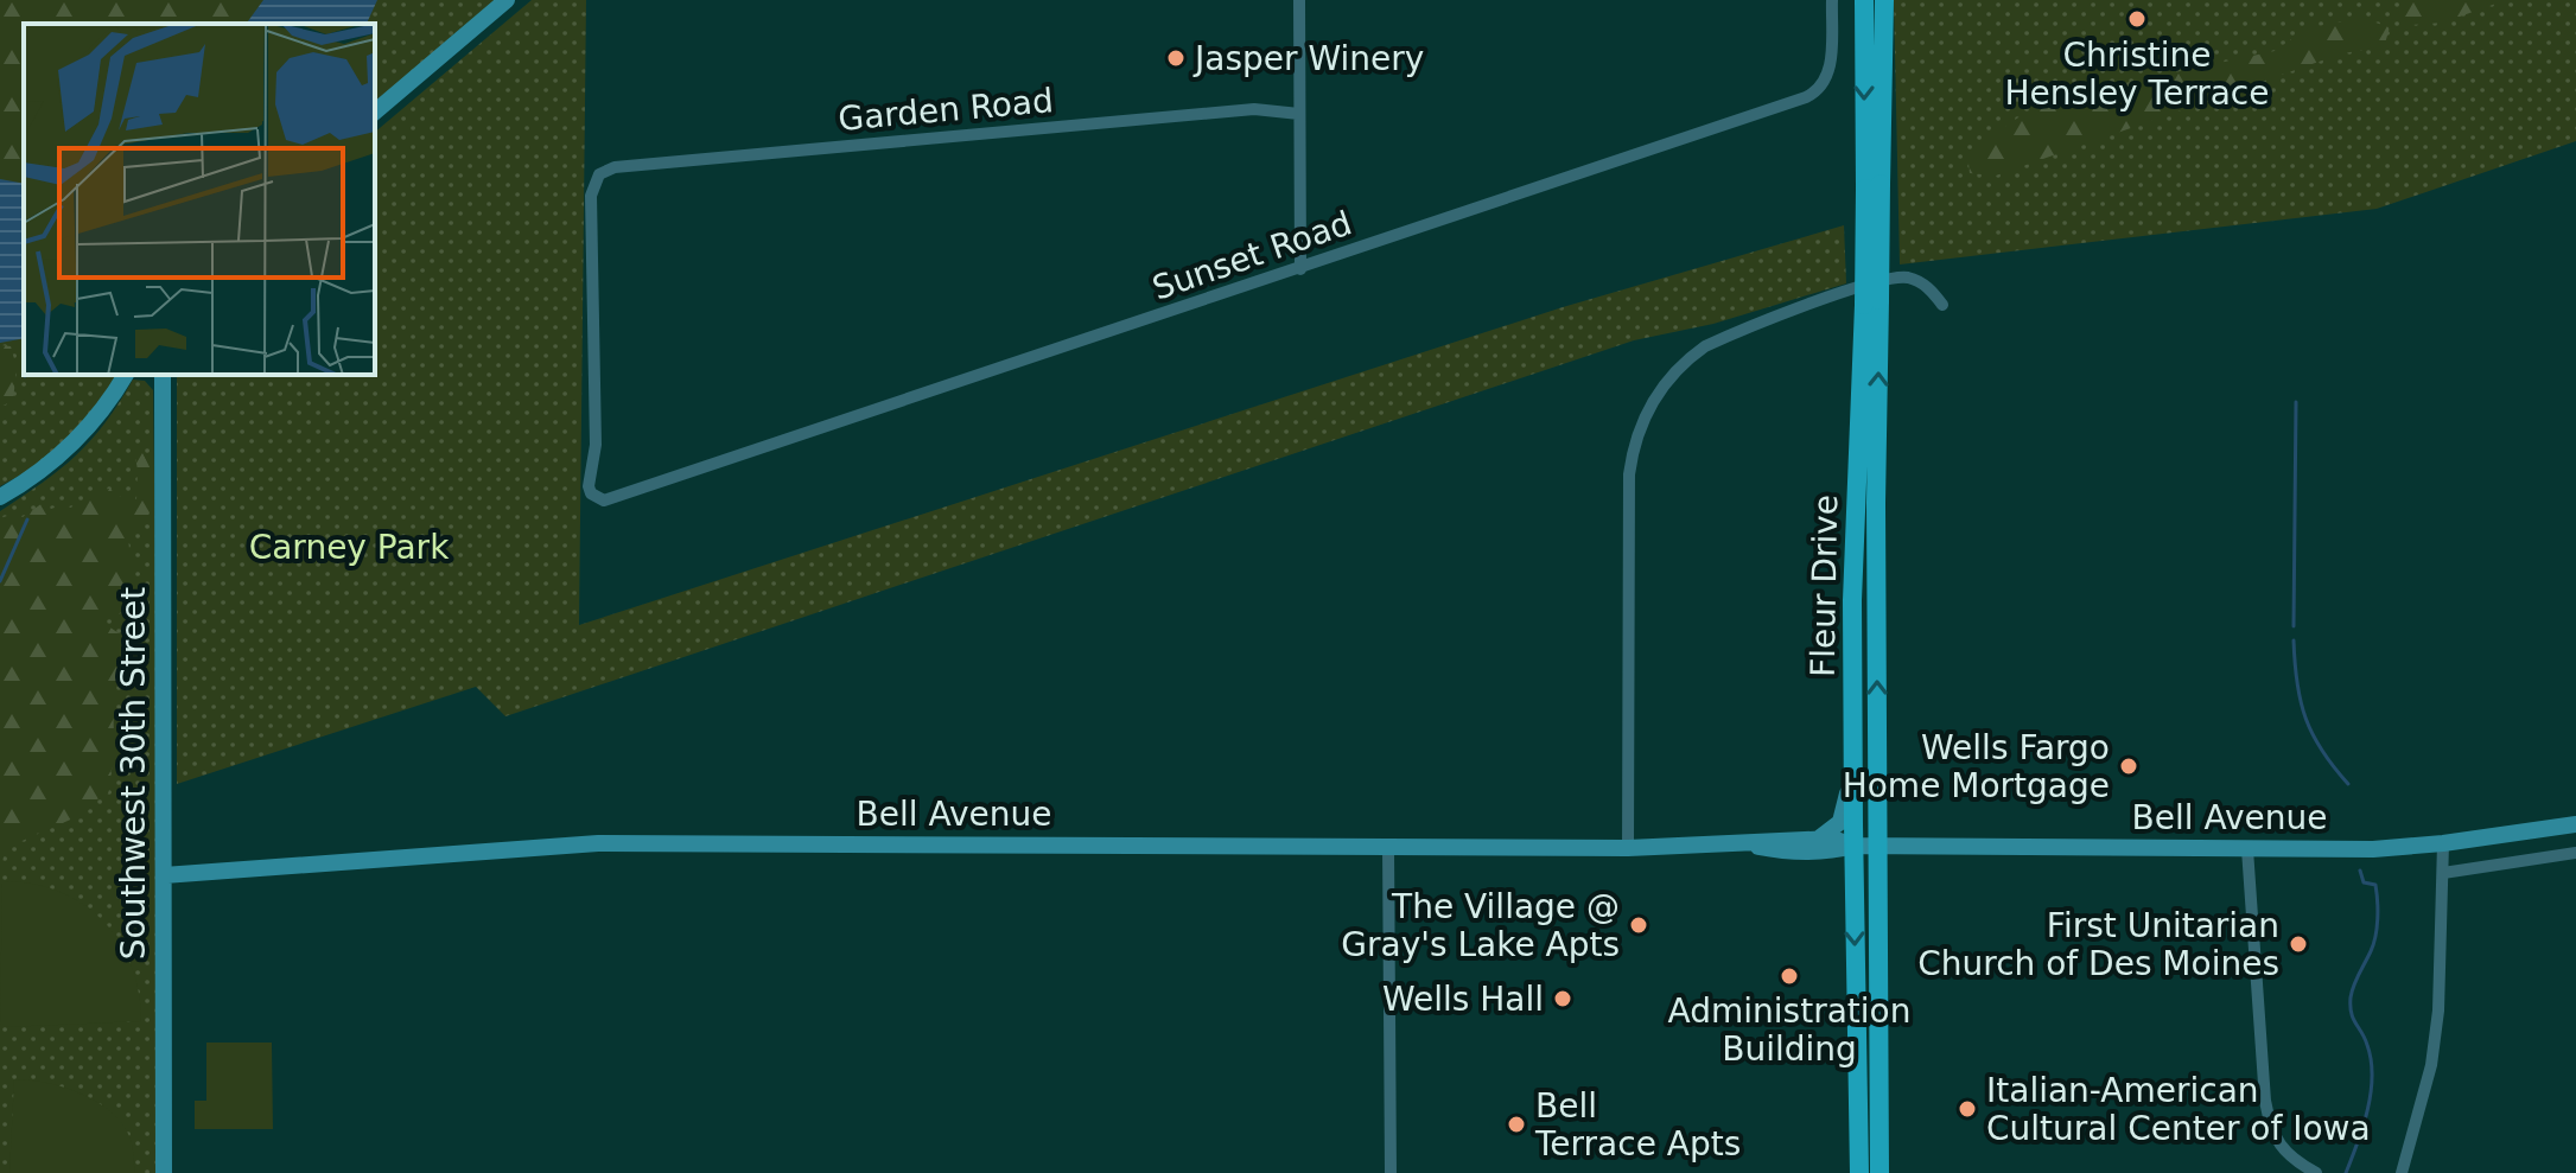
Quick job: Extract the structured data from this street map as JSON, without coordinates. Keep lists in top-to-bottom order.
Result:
{
  "streets": {
    "main road": ["Fleur Drive"],
    "street": [
      "Garden Road",
      "Sunset Road",
      "Southwest 30th Street",
      "Bell Avenue"
    ]
  },
  "crossings": [
    ["Garden Road", "Sunset Road"],
    ["Fleur Drive", "Bell Avenue"],
    ["Southwest 30th Street", "Bell Avenue"]
  ],
  "parks": ["Carney Park"],
  "places": [
    "Christine Hensley Terrace",
    "Jasper Winery",
    "Wells Fargo Home Mortgage",
    "The Village @ Gray's Lake Apts",
    "First Unitarian Church of Des Moines",
    "Administration Building",
    "Wells Hall",
    "Italian-American Cultural Center of Iowa",
    "Bell Terrace Apts"
  ]
}
